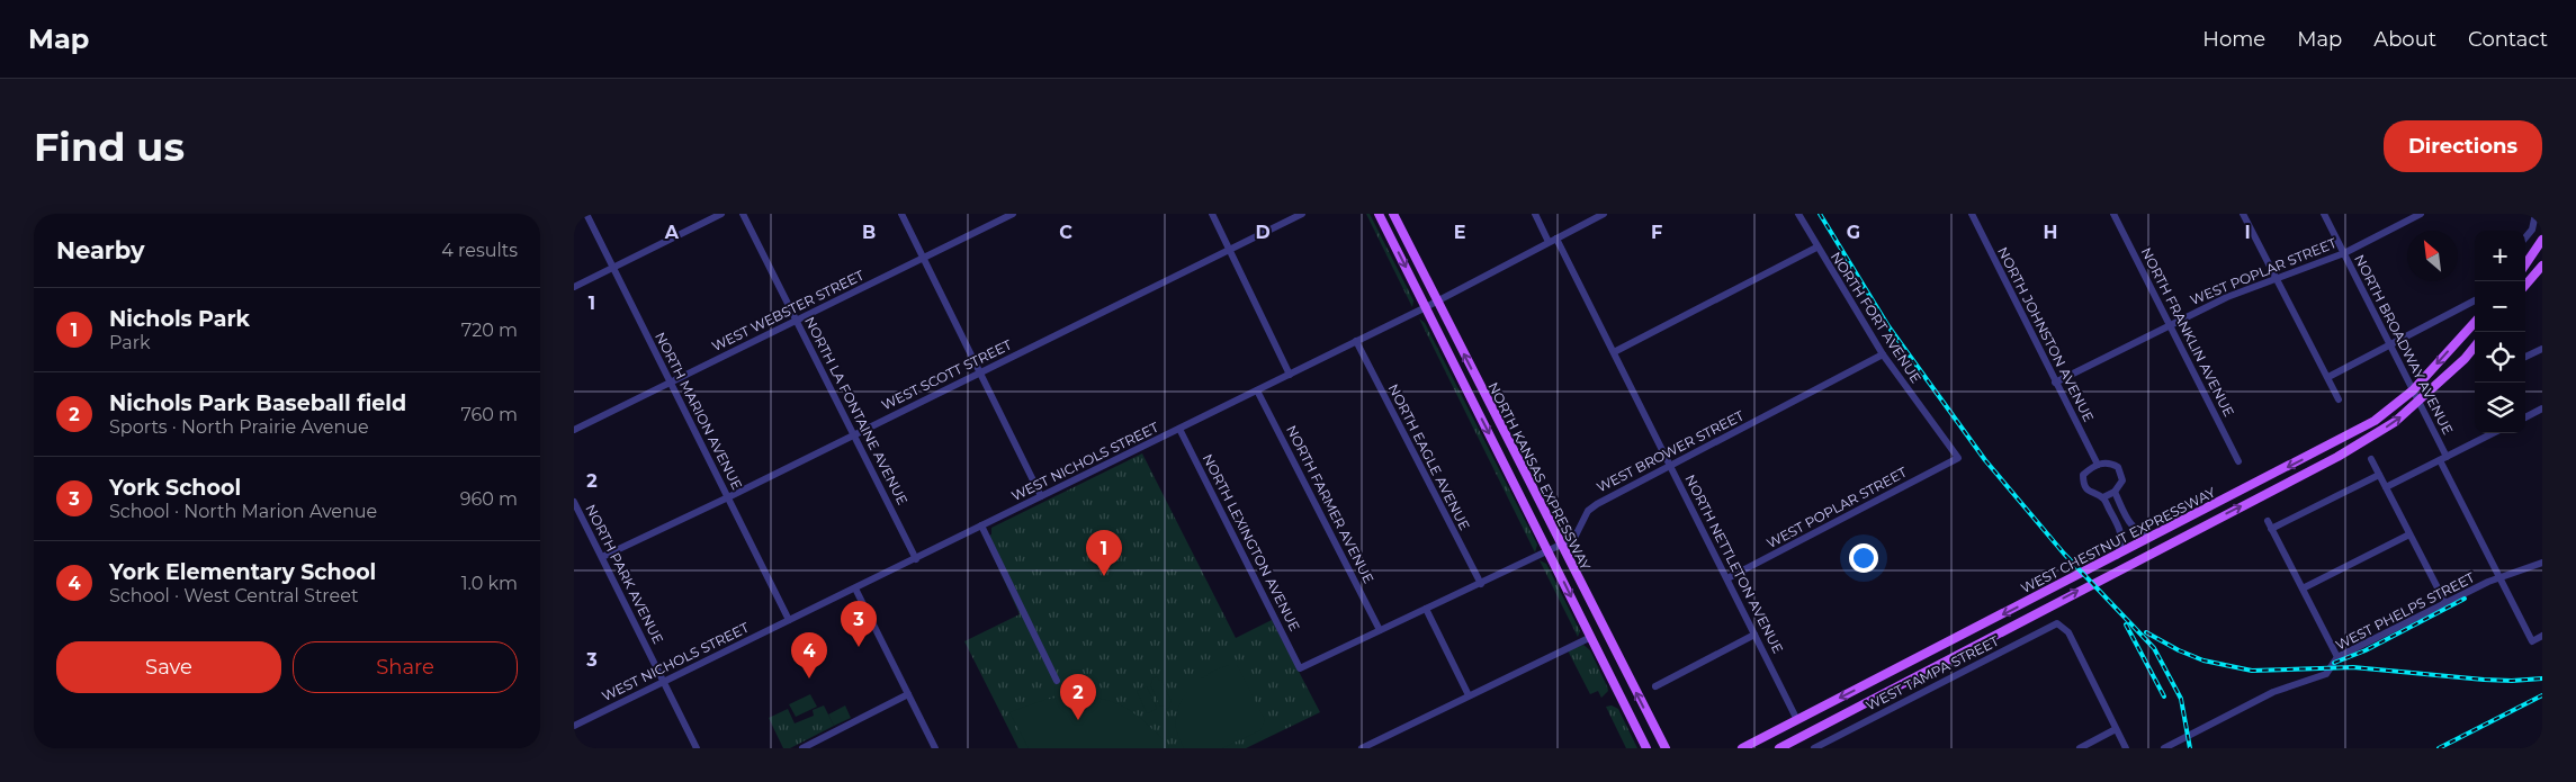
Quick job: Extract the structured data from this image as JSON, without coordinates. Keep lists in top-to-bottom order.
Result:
{
  "streets": {
    "main road": ["NORTH KANSAS EXPRESSWAY", "WEST CHESTNUT EXPRESSWAY"],
    "street": [
      "WEST POPLAR STREET",
      "WEST WEBSTER STREET",
      "NORTH FORT AVENUE",
      "NORTH FRANKLIN AVENUE",
      "NORTH JOHNSTON AVENUE",
      "NORTH BROADWAY AVENUE",
      "WEST SCOTT STREET",
      "NORTH MARION AVENUE",
      "NORTH LA FONTAINE AVENUE",
      "WEST BROWER STREET",
      "NORTH EAGLE AVENUE",
      "WEST NICHOLS STREET",
      "NORTH FARMER AVENUE",
      "NORTH LEXINGTON AVENUE",
      "NORTH NETTLETON AVENUE",
      "NORTH PARK AVENUE",
      "WEST PHELPS STREET",
      "WEST TAMPA STREET"
    ]
  },
  "crossings": [
    ["WEST POPLAR STREET", "NORTH FORT AVENUE"],
    ["WEST POPLAR STREET", "NORTH FRANKLIN AVENUE"],
    ["WEST POPLAR STREET", "NORTH JOHNSTON AVENUE"],
    ["WEST POPLAR STREET", "NORTH BROADWAY AVENUE"],
    ["WEST POPLAR STREET", "NORTH NETTLETON AVENUE"],
    ["WEST WEBSTER STREET", "NORTH MARION AVENUE"],
    ["WEST WEBSTER STREET", "NORTH LA FONTAINE AVENUE"],
    ["NORTH FORT AVENUE", "WEST BROWER STREET"],
    ["NORTH BROADWAY AVENUE", "WEST CHESTNUT EXPRESSWAY"],
    ["NORTH BROADWAY AVENUE", "WEST PHELPS STREET"],
    ["WEST SCOTT STREET", "NORTH MARION AVENUE"],
    ["WEST SCOTT STREET", "NORTH LA FONTAINE AVENUE"],
    ["WEST SCOTT STREET", "NORTH PARK AVENUE"],
    ["NORTH MARION AVENUE", "WEST NICHOLS STREET"],
    ["NORTH LA FONTAINE AVENUE", "WEST NICHOLS STREET"],
    ["WEST BROWER STREET", "NORTH EAGLE AVENUE"],
    ["WEST BROWER STREET", "NORTH KANSAS EXPRESSWAY"],
    ["WEST BROWER STREET", "NORTH FARMER AVENUE"],
    ["WEST BROWER STREET", "NORTH LEXINGTON AVENUE"],
    ["WEST BROWER STREET", "NORTH NETTLETON AVENUE"],
    ["NORTH EAGLE AVENUE", "WEST NICHOLS STREET"],
    ["WEST NICHOLS STREET", "NORTH KANSAS EXPRESSWAY"],
    ["WEST NICHOLS STREET", "NORTH FARMER AVENUE"],
    ["WEST NICHOLS STREET", "NORTH LEXINGTON AVENUE"],
    ["WEST NICHOLS STREET", "NORTH NETTLETON AVENUE"],
    ["WEST NICHOLS STREET", "NORTH PARK AVENUE"],
    ["WEST CHESTNUT EXPRESSWAY", "NORTH NETTLETON AVENUE"]
  ],
  "north": "top left",
  "page": {
    "header": "Map",
    "nav": [
      "Home",
      "Map",
      "About",
      "Contact"
    ],
    "buttons": [
      "Directions",
      ["Save", "Share"]
    ],
    "title": "Find us",
    "heading": ["Nearby", "4 results"],
    "map_buttons": ["+", "−"],
    "list": [
      {
        "mark": "1",
        "name": "Nichols Park",
        "note": "Park",
        "value": "720 m"
      },
      {
        "mark": "2",
        "name": "Nichols Park Baseball field",
        "note": "Sports · North Prairie Avenue",
        "value": "760 m"
      },
      {
        "mark": "3",
        "name": "York School",
        "note": "School · North Marion Avenue",
        "value": "960 m"
      },
      {
        "mark": "4",
        "name": "York Elementary School",
        "note": "School · West Central Street",
        "value": "1.0 km"
      }
    ],
    "pins": [
      "1",
      "3",
      "4",
      "2"
    ]
  },
  "grid": {
    "columns": [
      "A",
      "B",
      "C",
      "D",
      "E",
      "F",
      "G",
      "H",
      "I"
    ],
    "rows": ["1", "2", "3"]
  }
}
